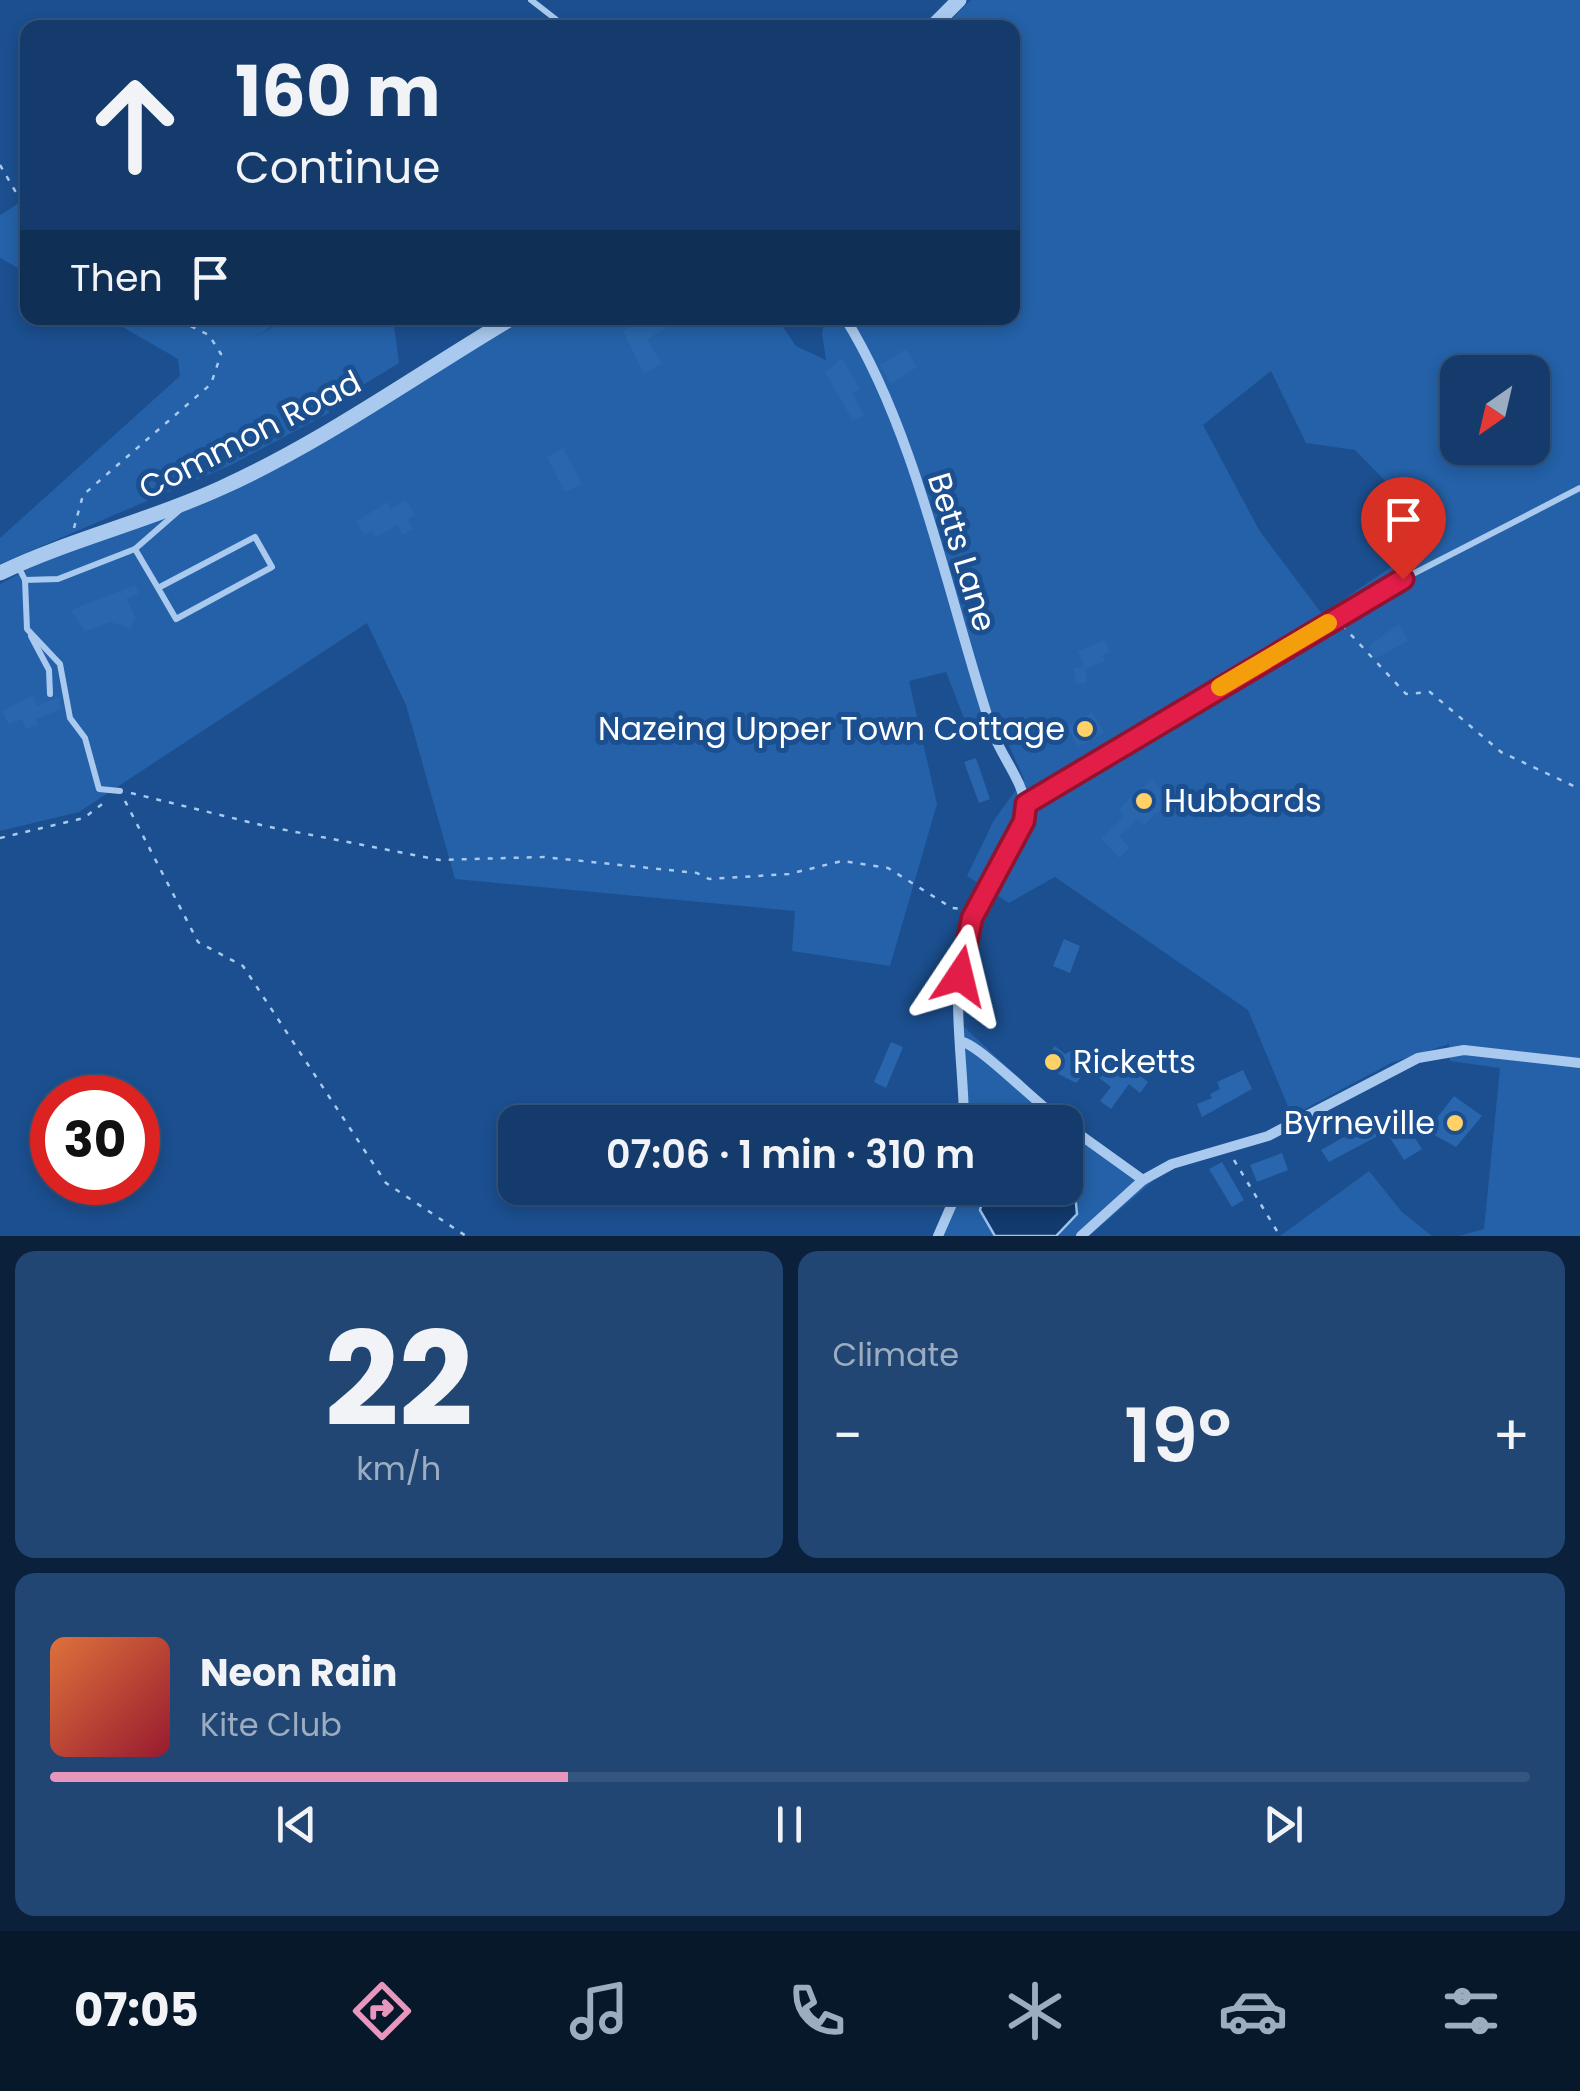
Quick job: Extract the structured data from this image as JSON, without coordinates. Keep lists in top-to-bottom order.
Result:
{
  "streets": {
    "street": ["Common Road", "Betts Lane"]
  },
  "places": [
    "Nazeing Upper Town Cottage",
    "Hubbards",
    "Ricketts",
    "Byrneville"
  ],
  "north": "bottom left",
  "page": {
    "turn": ["160 m", "Continue"],
    "then": "Then",
    "limit": "30",
    "trip": "07:06 · 1 min · 310 m",
    "tile": [
      ["22", "km/h"],
      "Climate"
    ],
    "heat": ["−", "19°", "+"],
    "song": ["Neon Rain", "Kite Club"],
    "tabs": "07:05"
  }
}
